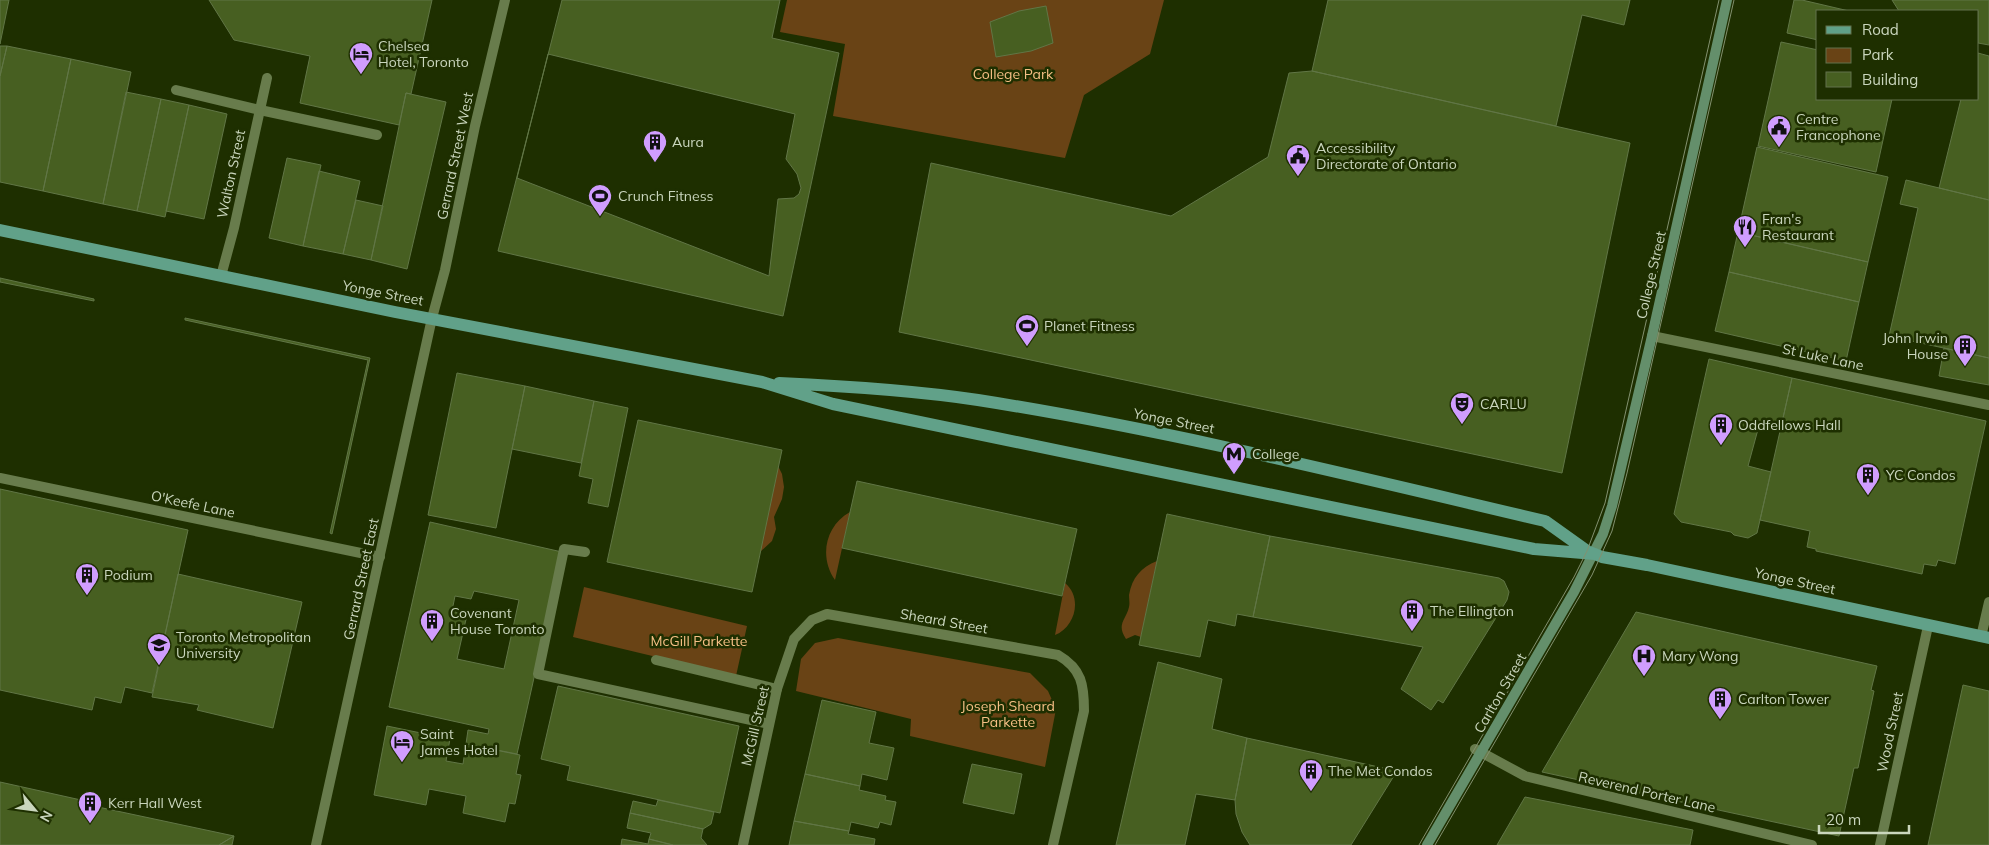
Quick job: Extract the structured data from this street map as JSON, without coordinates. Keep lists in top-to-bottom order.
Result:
{
  "streets": {
    "main road": ["College Street", "Yonge Street", "Carlton Street"],
    "street": [
      "Gerrard Street West",
      "Walton Street",
      "St Luke Lane",
      "O'Keefe Lane",
      "Gerrard Street East",
      "Sheard Street",
      "McGill Street",
      "Wood Street",
      "Reverend Porter Lane"
    ]
  },
  "crossings": [
    ["Gerrard Street West", "Yonge Street"],
    ["Gerrard Street West", "Gerrard Street East"],
    ["Walton Street", "Yonge Street"],
    ["College Street", "Yonge Street"],
    ["College Street", "St Luke Lane"],
    ["College Street", "Carlton Street"],
    ["Yonge Street", "Gerrard Street East"],
    ["Yonge Street", "Carlton Street"],
    ["Yonge Street", "Wood Street"],
    ["O'Keefe Lane", "Gerrard Street East"],
    ["Sheard Street", "McGill Street"],
    ["Carlton Street", "Reverend Porter Lane"]
  ],
  "parks": ["College Park", "McGill Parkette", "Joseph Sheard Parkette"],
  "places": {
    "hotel": ["Chelsea Hotel, Toronto", "Saint James Hotel"],
    "public building": ["Centre Francophone", "Accessibility Directorate of Ontario"],
    "building": [
      "Aura",
      "John Irwin House",
      "Oddfellows Hall",
      "YC Condos",
      "Podium",
      "The Ellington",
      "Covenant House Toronto",
      "Carlton Tower",
      "The Met Condos",
      "Kerr Hall West"
    ],
    "sports": ["Crunch Fitness", "Planet Fitness"],
    "restaurant": ["Fran's Restaurant"],
    "theatre": ["CARLU"],
    "metro station": ["College"],
    "school or university": ["Toronto Metropolitan University"],
    "hospital": ["Mary Wong"]
  },
  "legend": ["Road", "Park", "Building"],
  "scale_bar": "20 m",
  "north": "bottom right"
}
